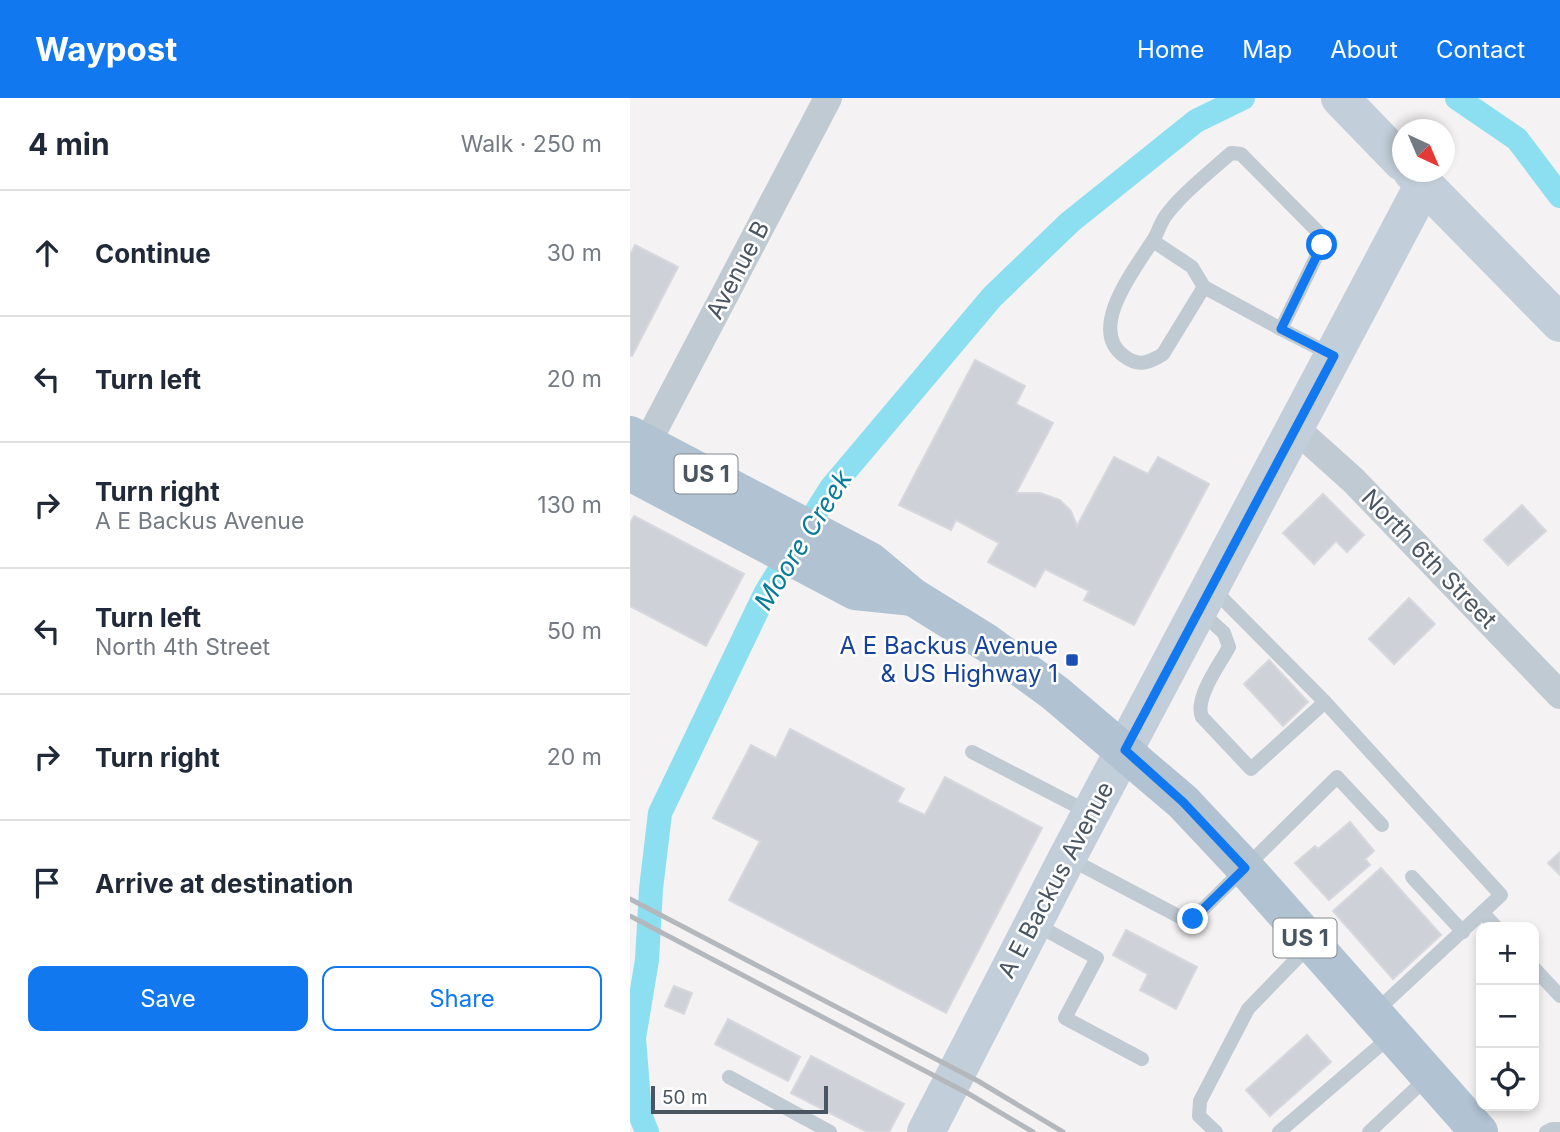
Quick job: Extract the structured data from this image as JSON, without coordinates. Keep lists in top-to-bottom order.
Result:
{
  "streets": {
    "main road": ["US 1"],
    "street": ["Avenue B", "North 6th Street", "A E Backus Avenue"]
  },
  "crossings": [
    ["Avenue B", "US 1"],
    ["US 1", "A E Backus Avenue"],
    ["North 6th Street", "A E Backus Avenue"]
  ],
  "water": ["Moore Creek"],
  "places": {
    "transit": ["A E Backus Avenue & US Highway 1"]
  },
  "scale_bar": "50 m",
  "north": "bottom right",
  "page": {
    "header": "Waypost",
    "nav": [
      "Home",
      "Map",
      "About",
      "Contact"
    ],
    "heading": ["4 min", "Walk · 250 m"],
    "list": [
      ["Continue", "30 m"],
      ["Turn left", "20 m"],
      ["Turn right", "A E Backus Avenue", "130 m"],
      ["Turn left", "North 4th Street", "50 m"],
      ["Turn right", "20 m"],
      "Arrive at destination"
    ],
    "map_buttons": ["+", "−"],
    "buttons": ["Save", "Share"],
    "scale": "50 m"
  }
}
